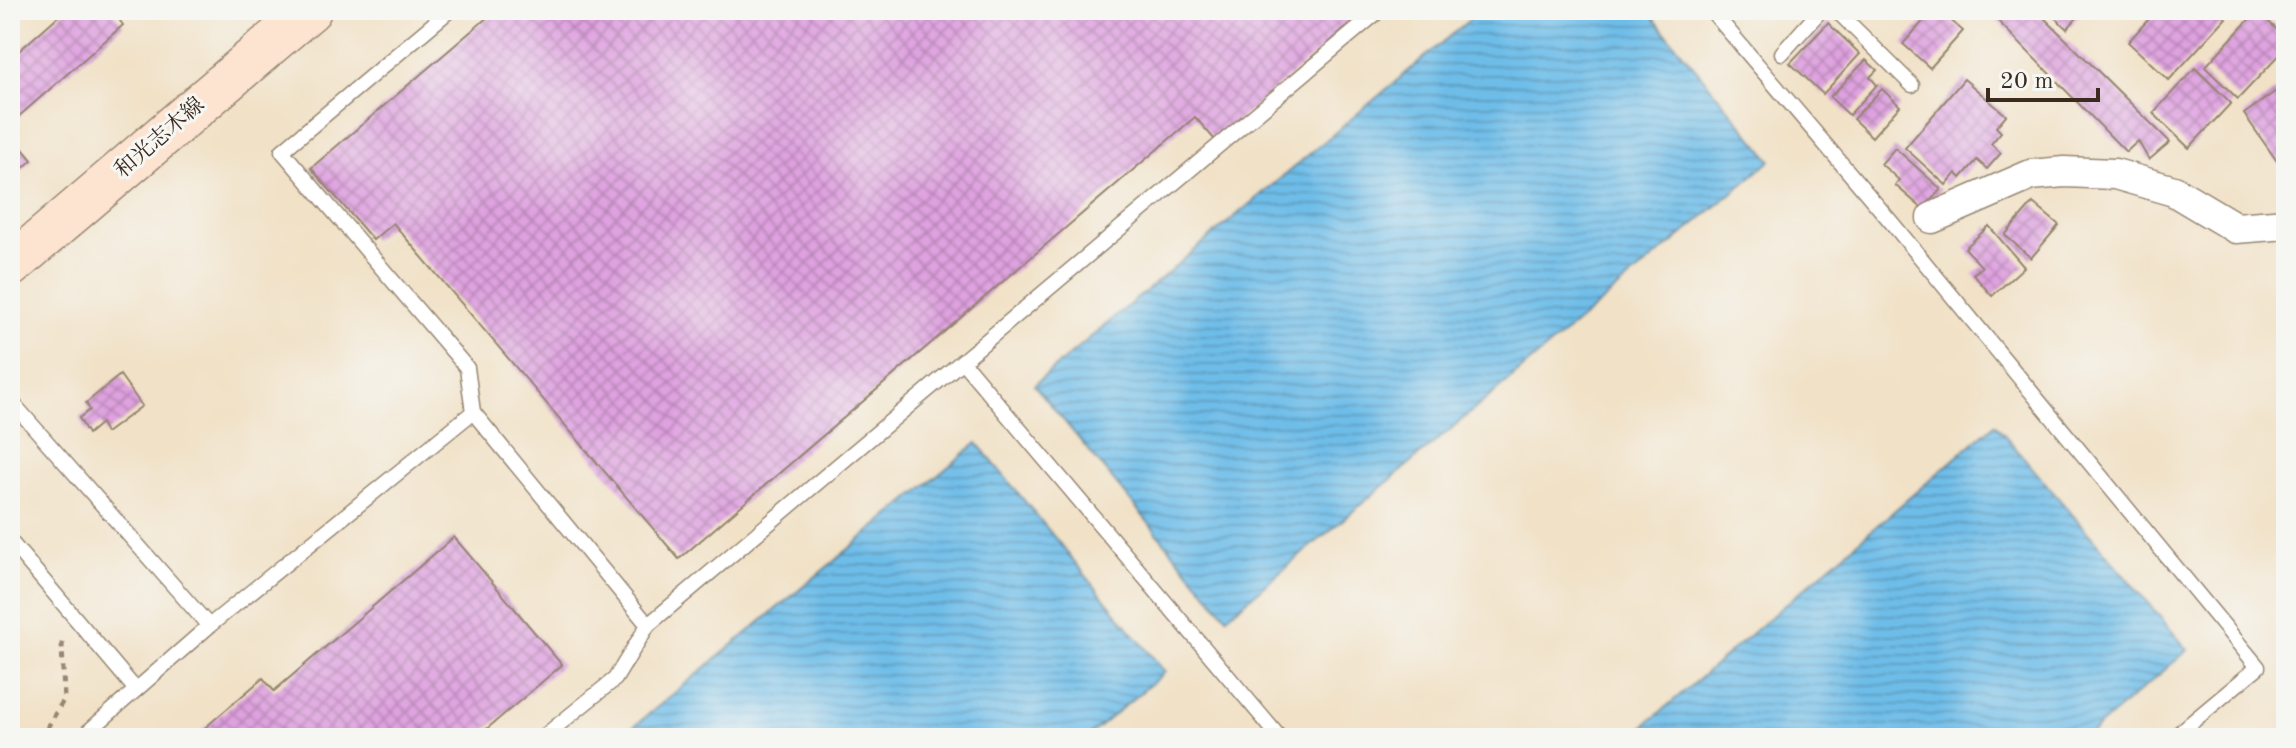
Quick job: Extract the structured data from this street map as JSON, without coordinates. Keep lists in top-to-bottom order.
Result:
{
  "streets": {
    "main road": ["和光志木線"]
  },
  "scale_bar": "20 m"
}
